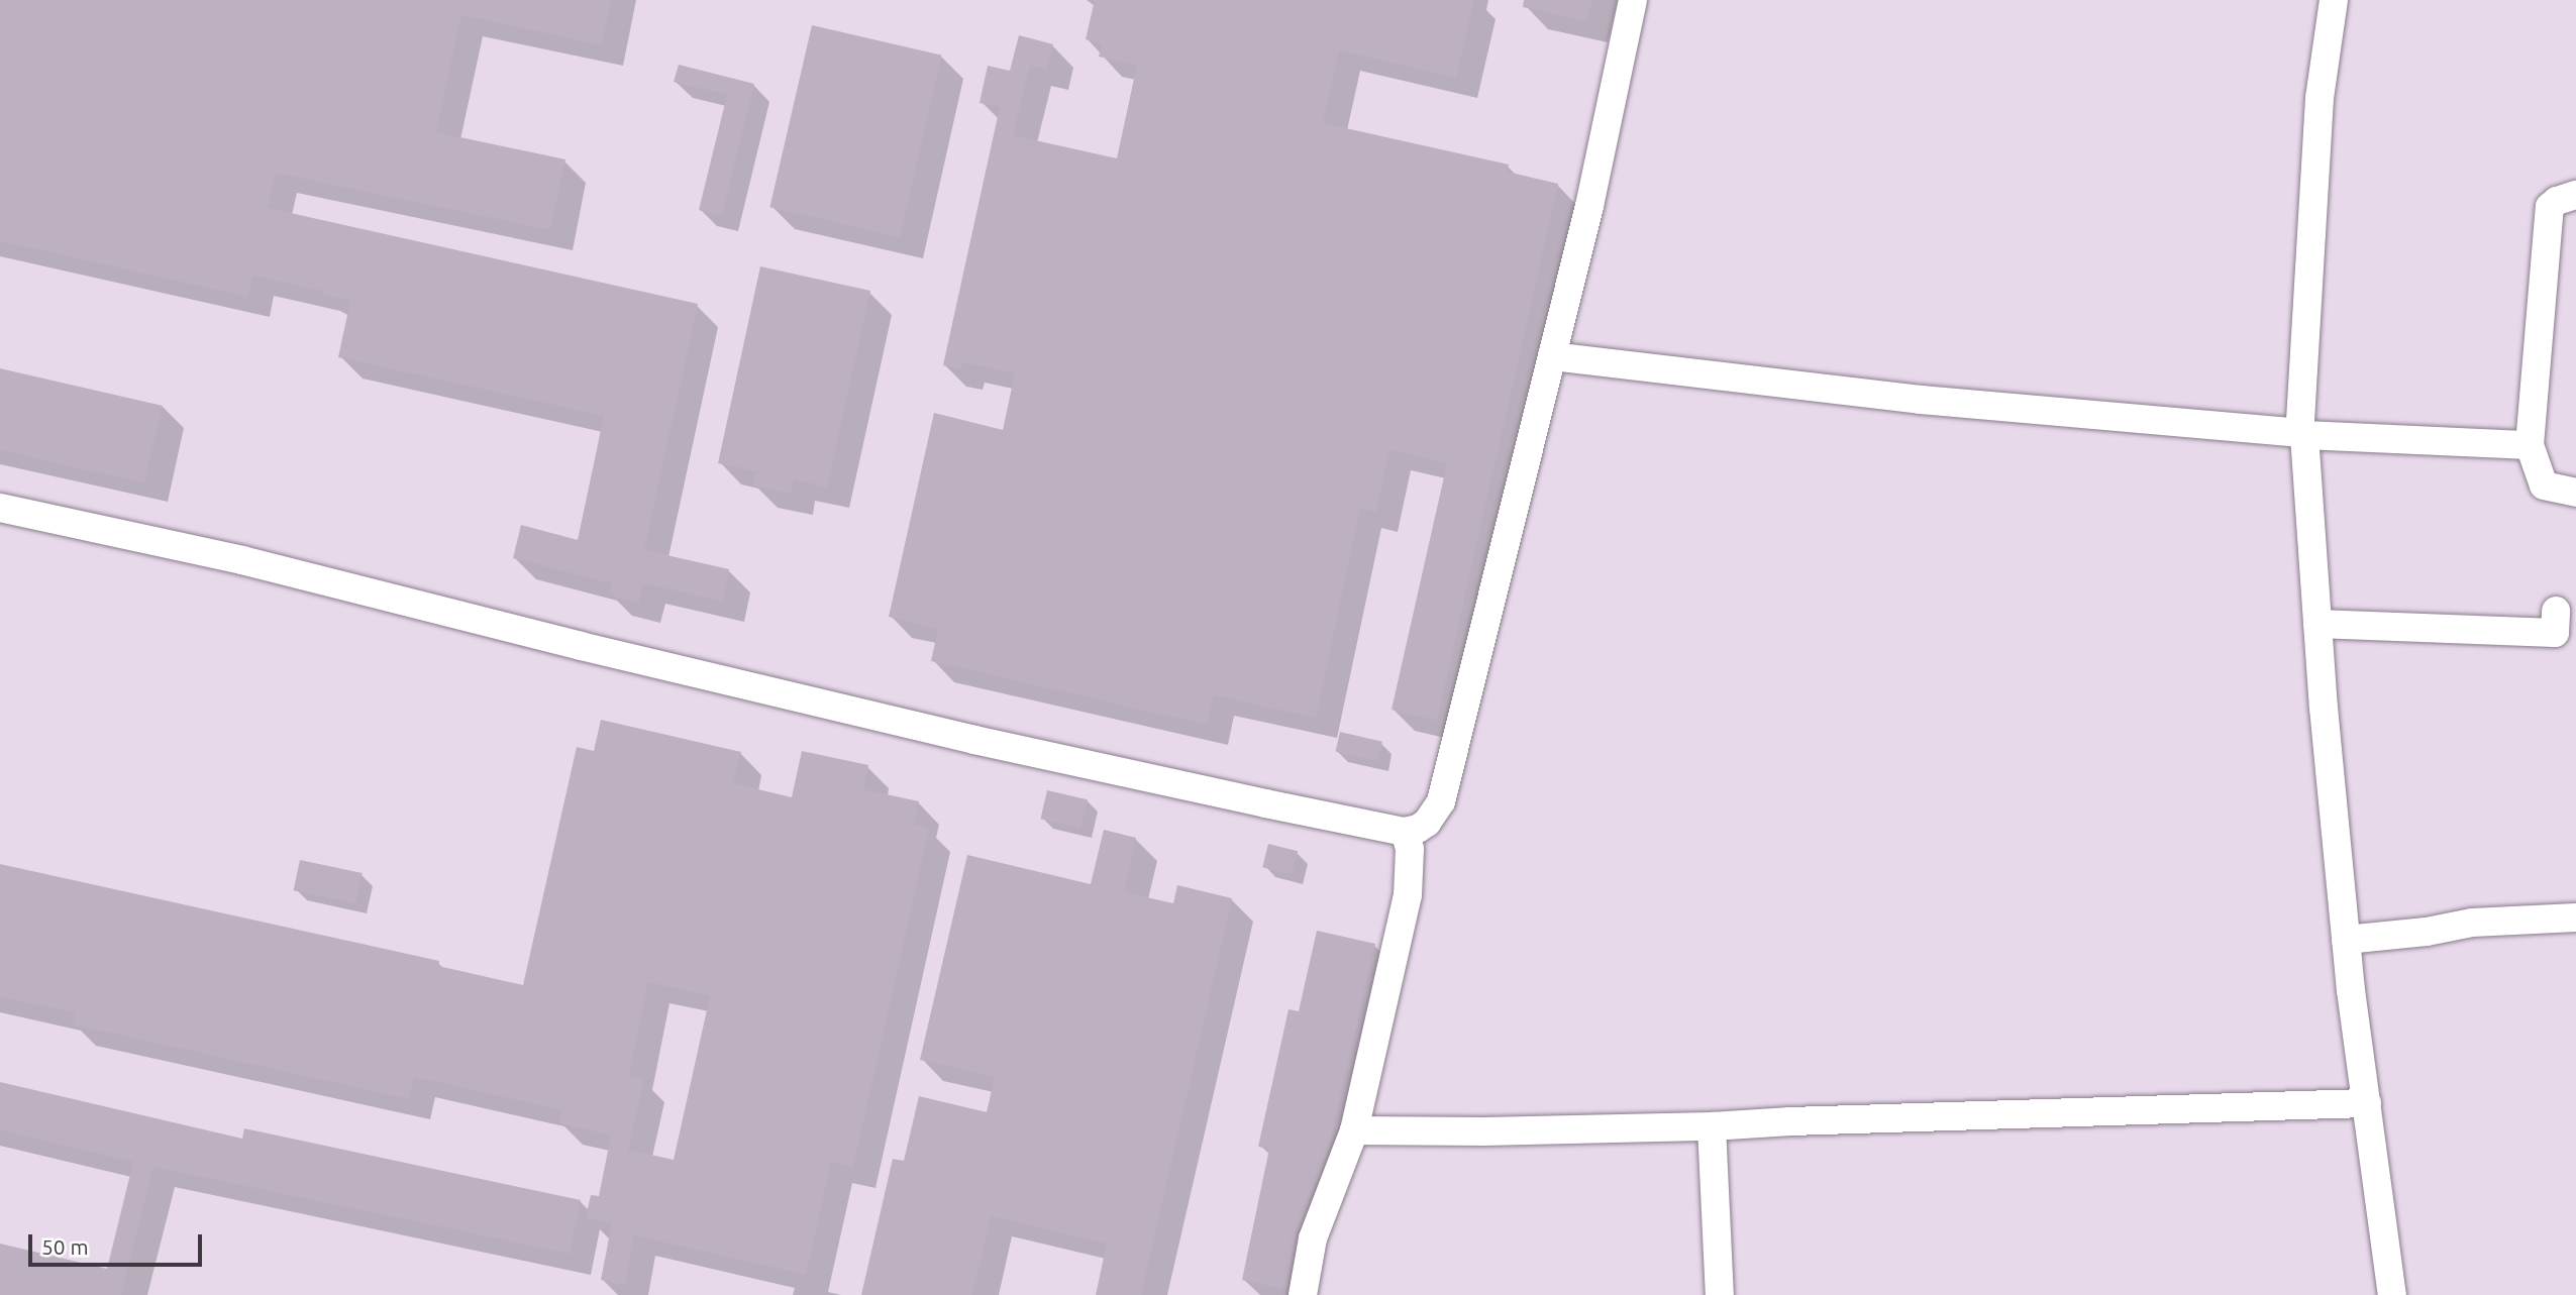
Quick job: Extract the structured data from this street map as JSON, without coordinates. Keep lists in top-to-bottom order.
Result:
{
  "scale_bar": "50 m"
}
